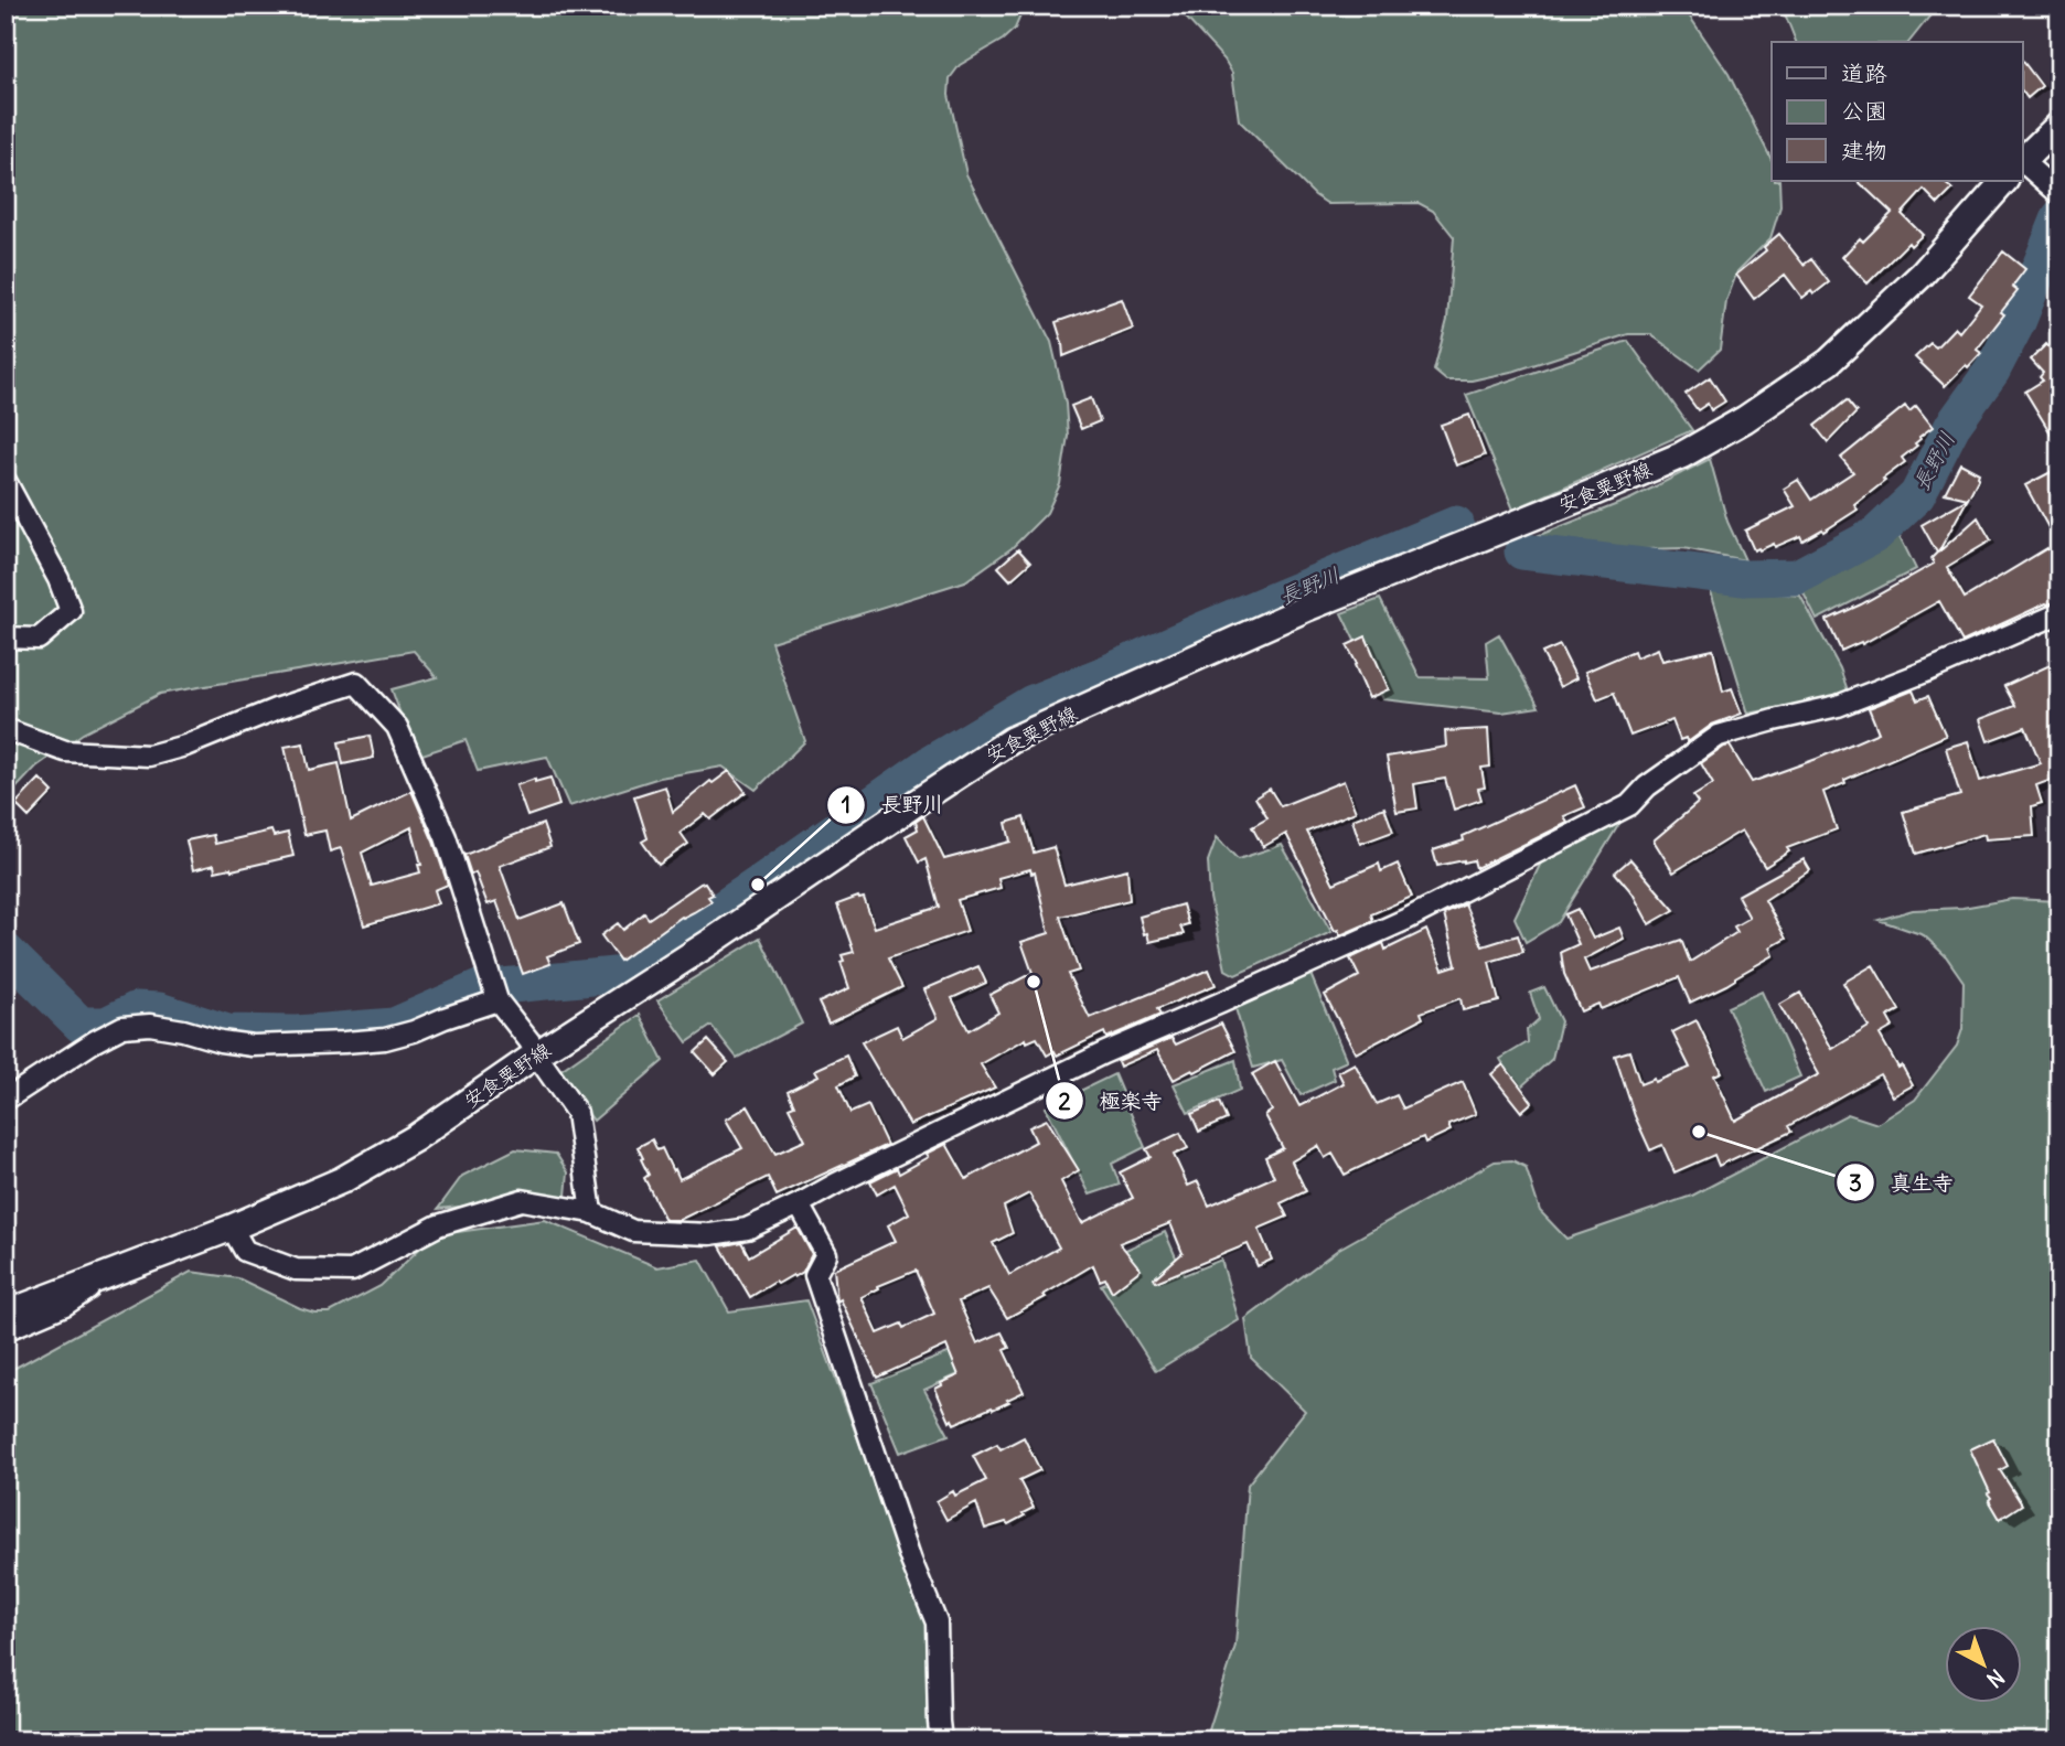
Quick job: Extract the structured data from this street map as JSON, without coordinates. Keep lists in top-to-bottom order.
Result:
{
  "streets": {
    "main road": ["安食粟野線"]
  },
  "water": ["長野川"],
  "places": ["長野川", "極楽寺", "真生寺"],
  "legend": ["道路", "公園", "建物"],
  "north": "bottom right"
}
